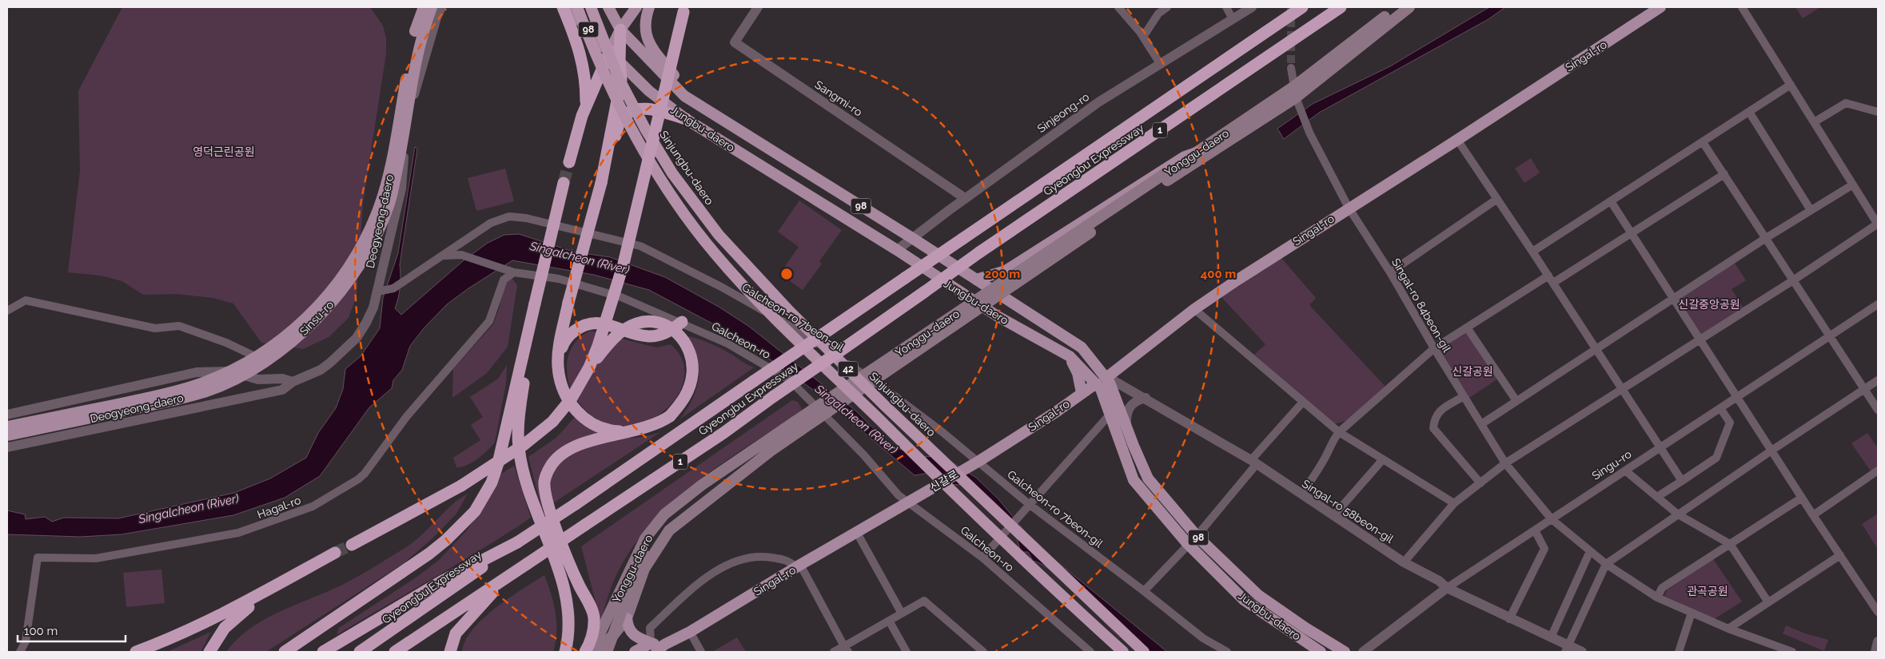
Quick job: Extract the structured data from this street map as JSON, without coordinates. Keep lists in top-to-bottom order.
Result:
{
  "streets": {
    "highway": [
      "1",
      "Gyeongbu Expressway",
      "Sinjungbu-daero",
      "42"
    ],
    "main road": [
      "98",
      "Singal-ro",
      "Jungbu-daero",
      "Yonggu-daero",
      "Sinsu-ro",
      "신갈로"
    ],
    "street": [
      "Sangmi-ro",
      "Sinjeong-ro",
      "Deogyeong-daero",
      "Singal-ro 84beon-gil",
      "Galcheon-ro 7beon-gil",
      "Galcheon-ro",
      "Singu-ro",
      "Hagal-ro",
      "Singal-ro 58beon-gil"
    ]
  },
  "crossings": [
    ["Singal-ro", "Jungbu-daero"],
    ["Singal-ro", "Singal-ro 84beon-gil"],
    ["Singal-ro", "Galcheon-ro 7beon-gil"],
    ["Singal-ro", "Galcheon-ro"],
    ["Singal-ro", "신갈로"],
    ["Singal-ro", "Singal-ro 58beon-gil"],
    ["Sangmi-ro", "Sinjeong-ro"],
    ["Sinjeong-ro", "Jungbu-daero"],
    ["Jungbu-daero", "Singal-ro 58beon-gil"],
    ["1", "Gyeongbu Expressway"],
    ["Yonggu-daero", "Singal-ro 84beon-gil"],
    ["Singal-ro 84beon-gil", "Singu-ro"],
    ["Galcheon-ro 7beon-gil", "Galcheon-ro"],
    ["Galcheon-ro 7beon-gil", "신갈로"],
    ["Galcheon-ro", "신갈로"],
    ["Galcheon-ro", "Hagal-ro"],
    ["Singu-ro", "Singal-ro 58beon-gil"]
  ],
  "water": ["Singalcheon (River)"],
  "parks": [
    "영덕근린공원",
    "신갈중앙공원",
    "신갈공원",
    "관곡공원"
  ],
  "scale_bar": "100 m",
  "rings": ["200 m", "400 m"]
}
